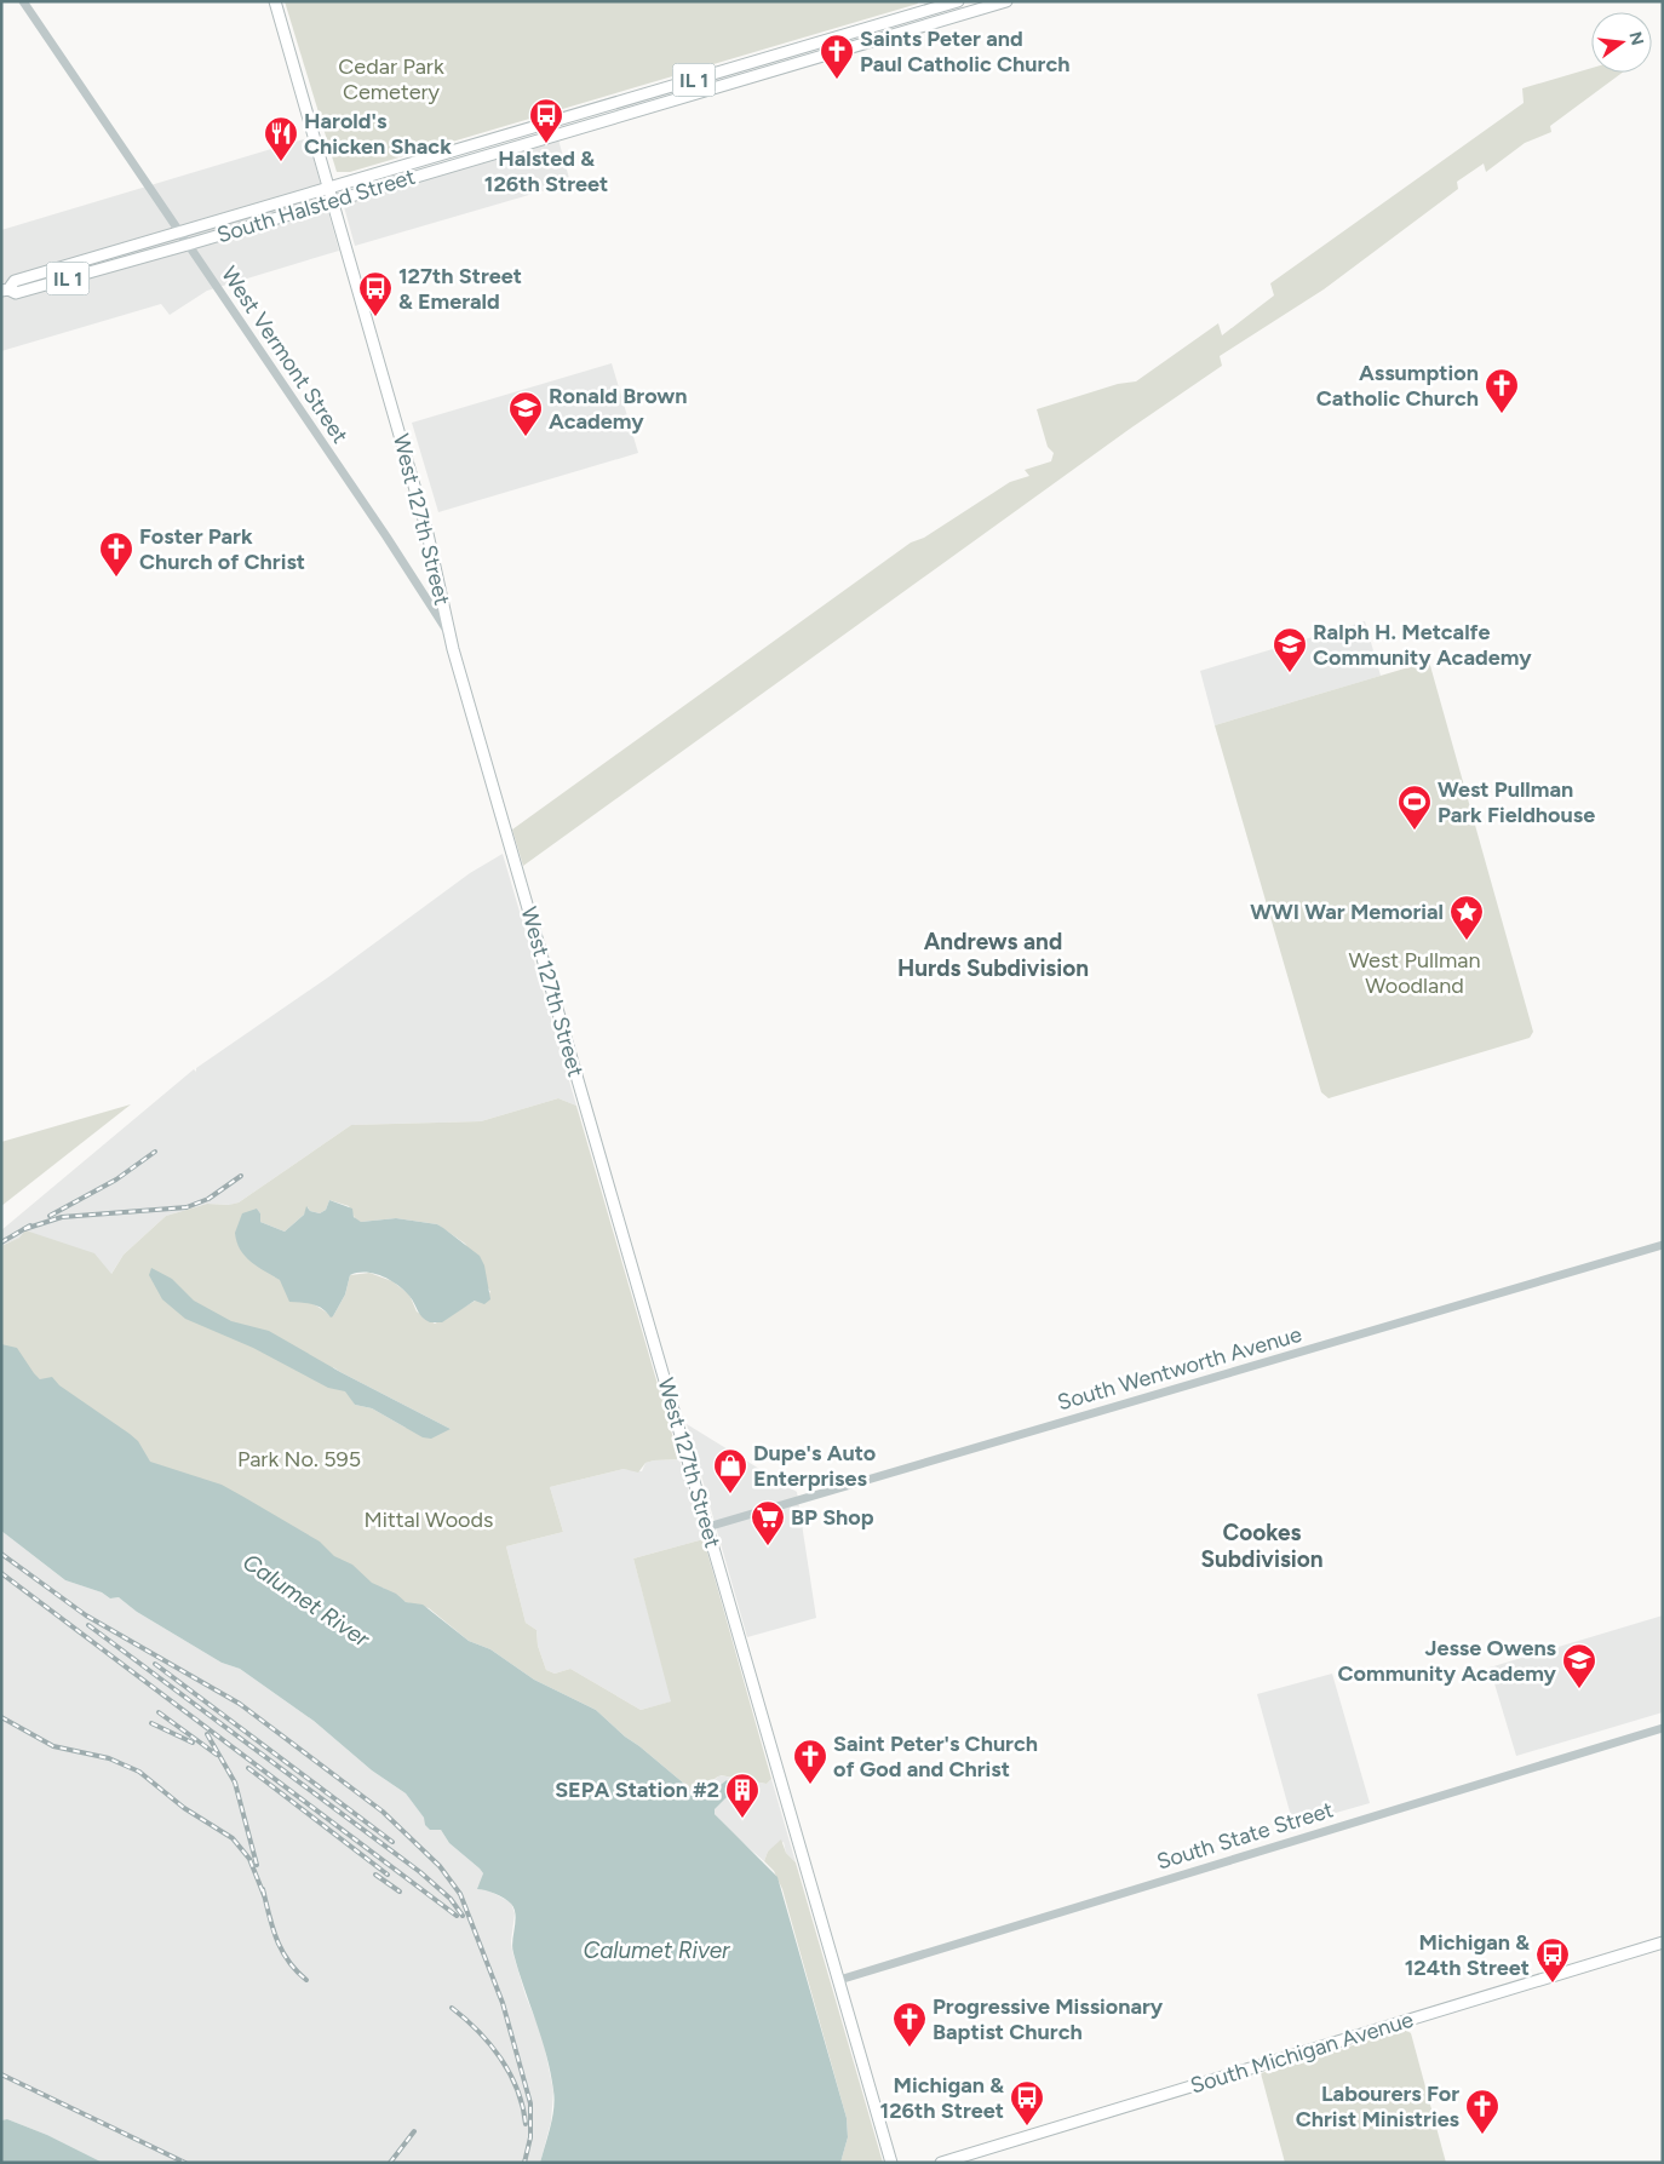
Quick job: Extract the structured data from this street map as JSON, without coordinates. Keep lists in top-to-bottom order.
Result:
{
  "streets": {
    "main road": [
      "IL 1",
      "South Halsted Street",
      "West 127th Street",
      "South Michigan Avenue"
    ],
    "street": ["West Vermont Street", "South Wentworth Avenue", "South State Street"]
  },
  "crossings": [
    ["South Halsted Street", "West Vermont Street"],
    ["South Halsted Street", "West 127th Street"],
    ["West Vermont Street", "West 127th Street"],
    ["West 127th Street", "South Wentworth Avenue"],
    ["West 127th Street", "South State Street"]
  ],
  "districts": ["Andrews and Hurds Subdivision", "Cookes Subdivision"],
  "water": ["Calumet River"],
  "parks": [
    "Cedar Park Cemetery",
    "West Pullman Woodland",
    "Park No. 595",
    "Mittal Woods"
  ],
  "places": {
    "church": [
      "Saints Peter and Paul Catholic Church",
      "Assumption Catholic Church",
      "Foster Park Church of Christ",
      "Saint Peter's Church of God and Christ",
      "Progressive Missionary Baptist Church",
      "Labourers For Christ Ministries"
    ],
    "bus stop": [
      "Halsted & 126th Street",
      "127th Street & Emerald",
      "Michigan & 124th Street",
      "Michigan & 126th Street"
    ],
    "restaurant": ["Harold's Chicken Shack"],
    "school or university": ["Ronald Brown Academy", "Ralph H. Metcalfe Community Academy", "Jesse Owens Community Academy"],
    "sports": ["West Pullman Park Fieldhouse"],
    "place": ["WWI War Memorial"],
    "shop": ["Dupe's Auto Enterprises"],
    "supermarket": ["BP Shop"],
    "building": ["SEPA Station #2"]
  },
  "north": "right"
}
